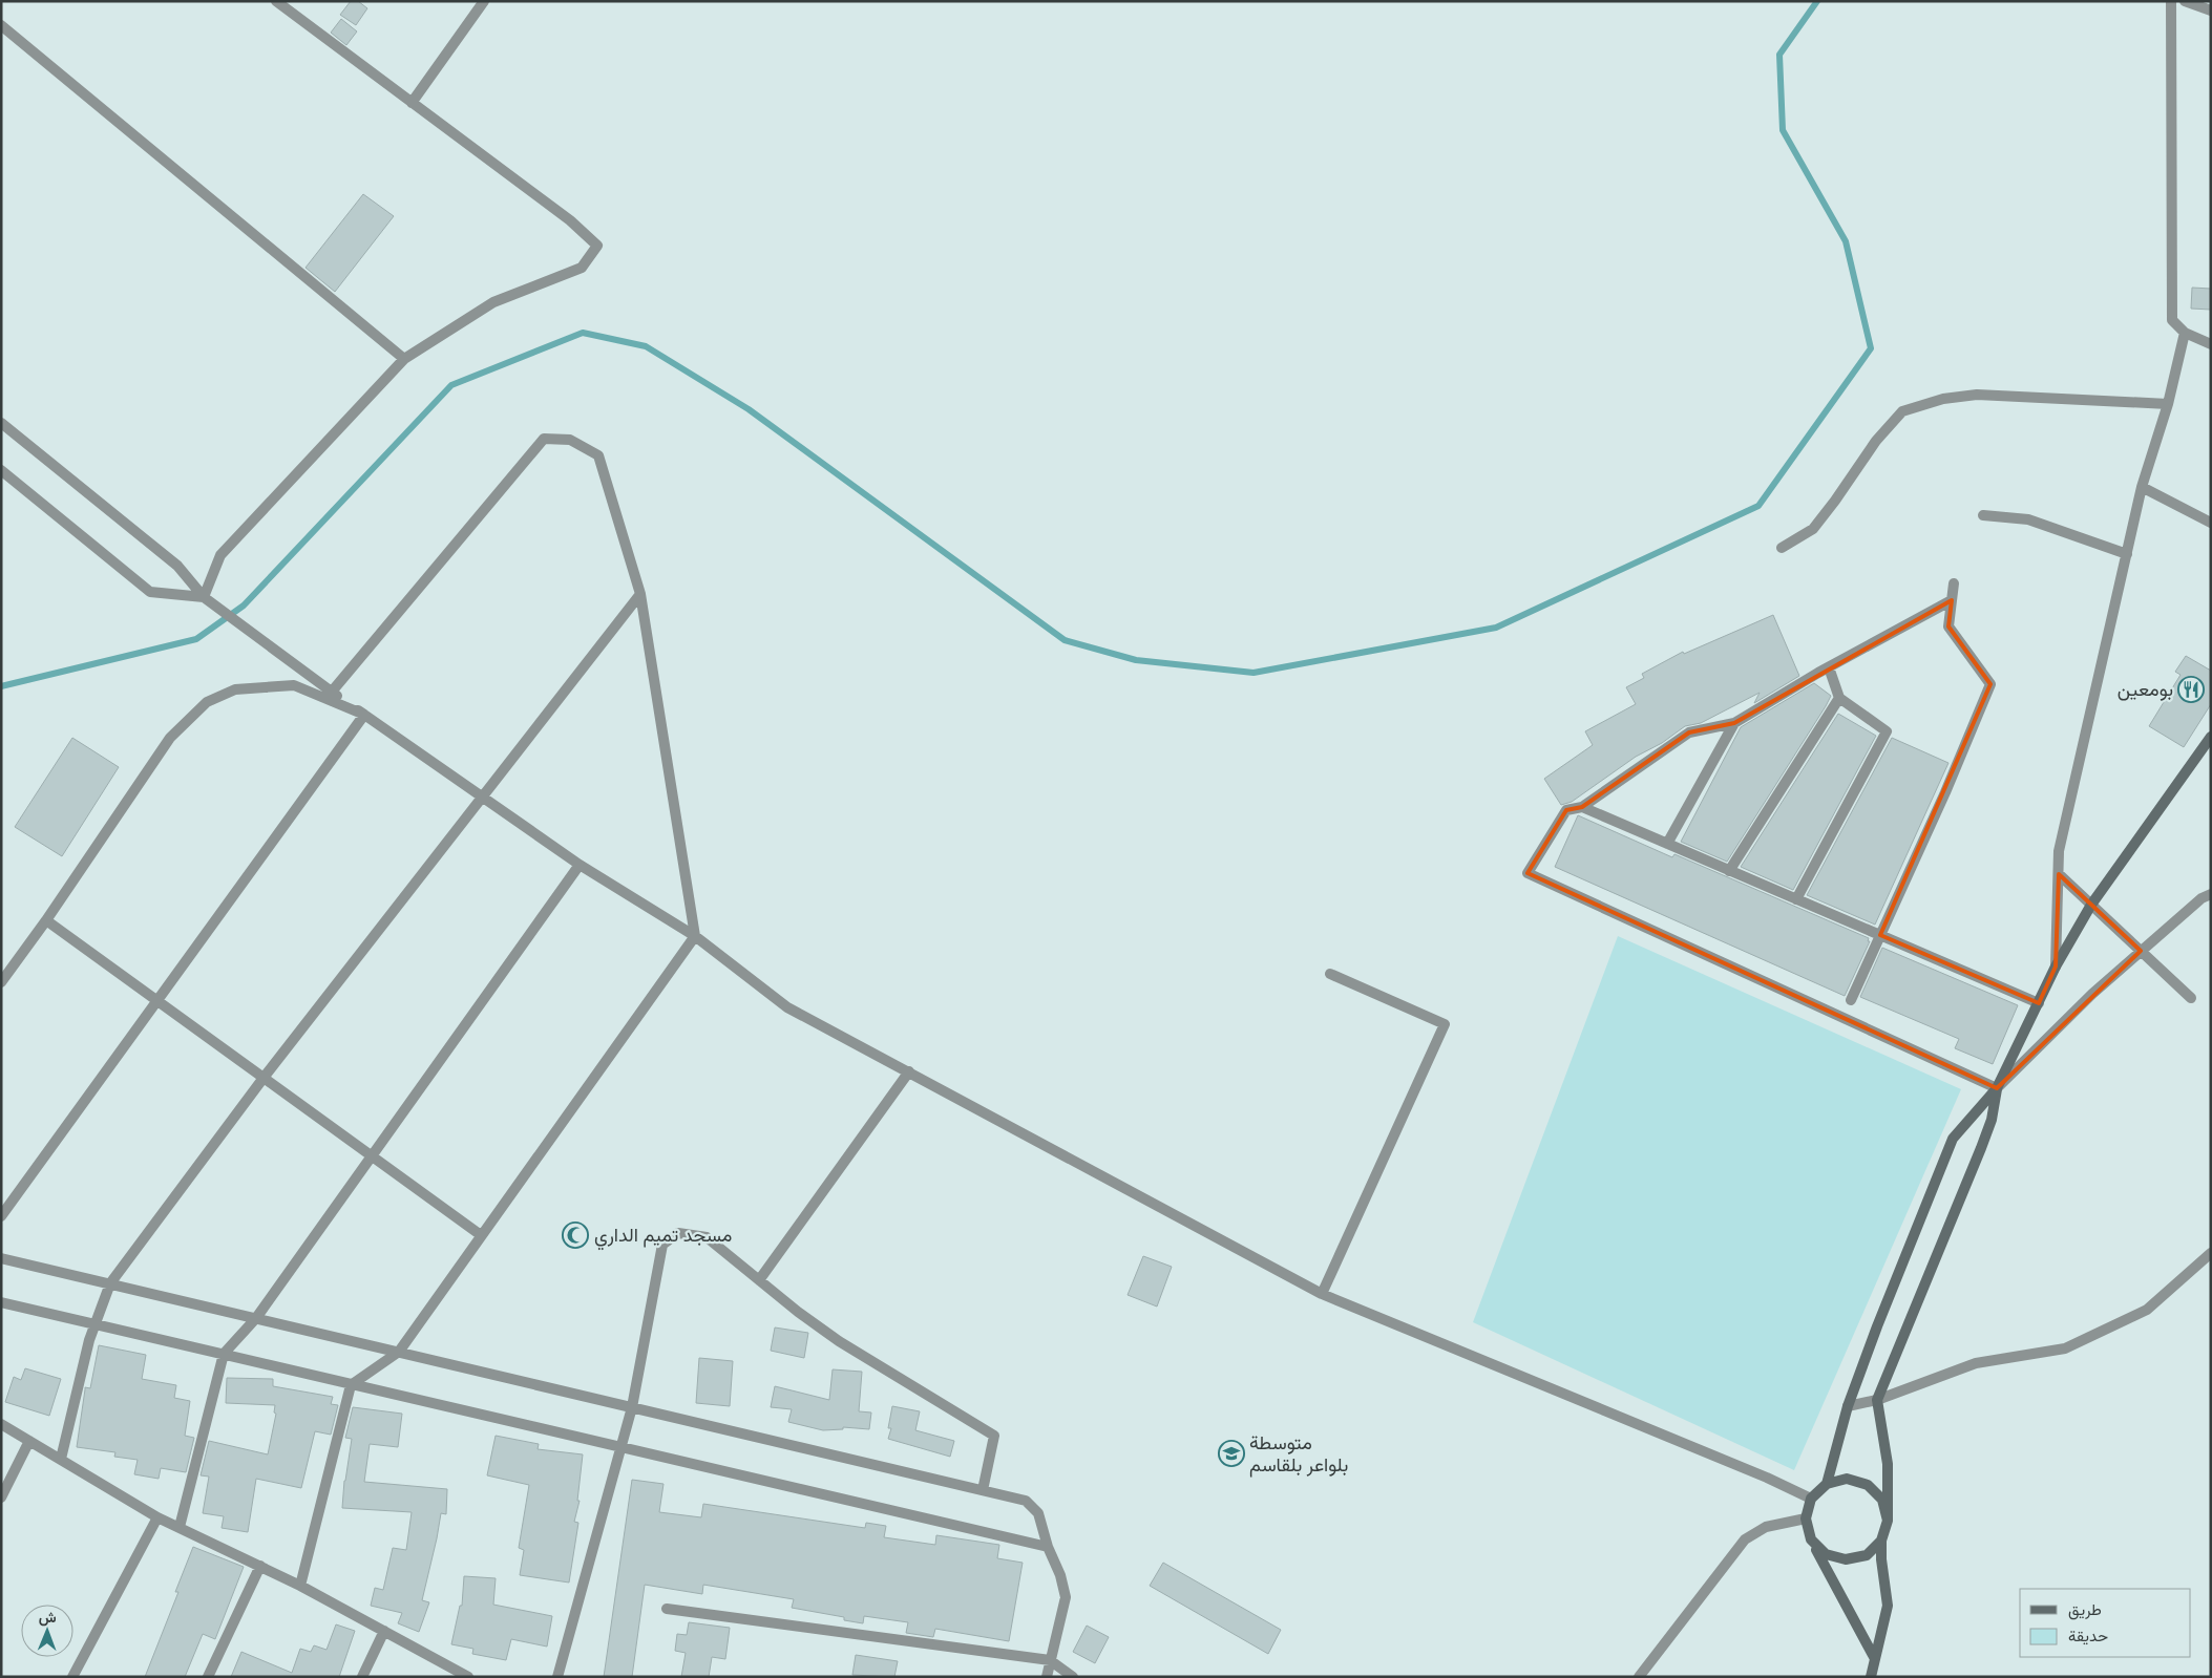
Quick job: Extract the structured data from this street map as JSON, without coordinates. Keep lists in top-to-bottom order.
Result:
{
  "places": {
    "restaurant": ["بومعين"],
    "mosque": ["مسجد تميم الداري"],
    "school or university": ["متوسطة بلواعر بلقاسم"]
  },
  "legend": ["طريق", "حديقة"],
  "north": "top"
}
